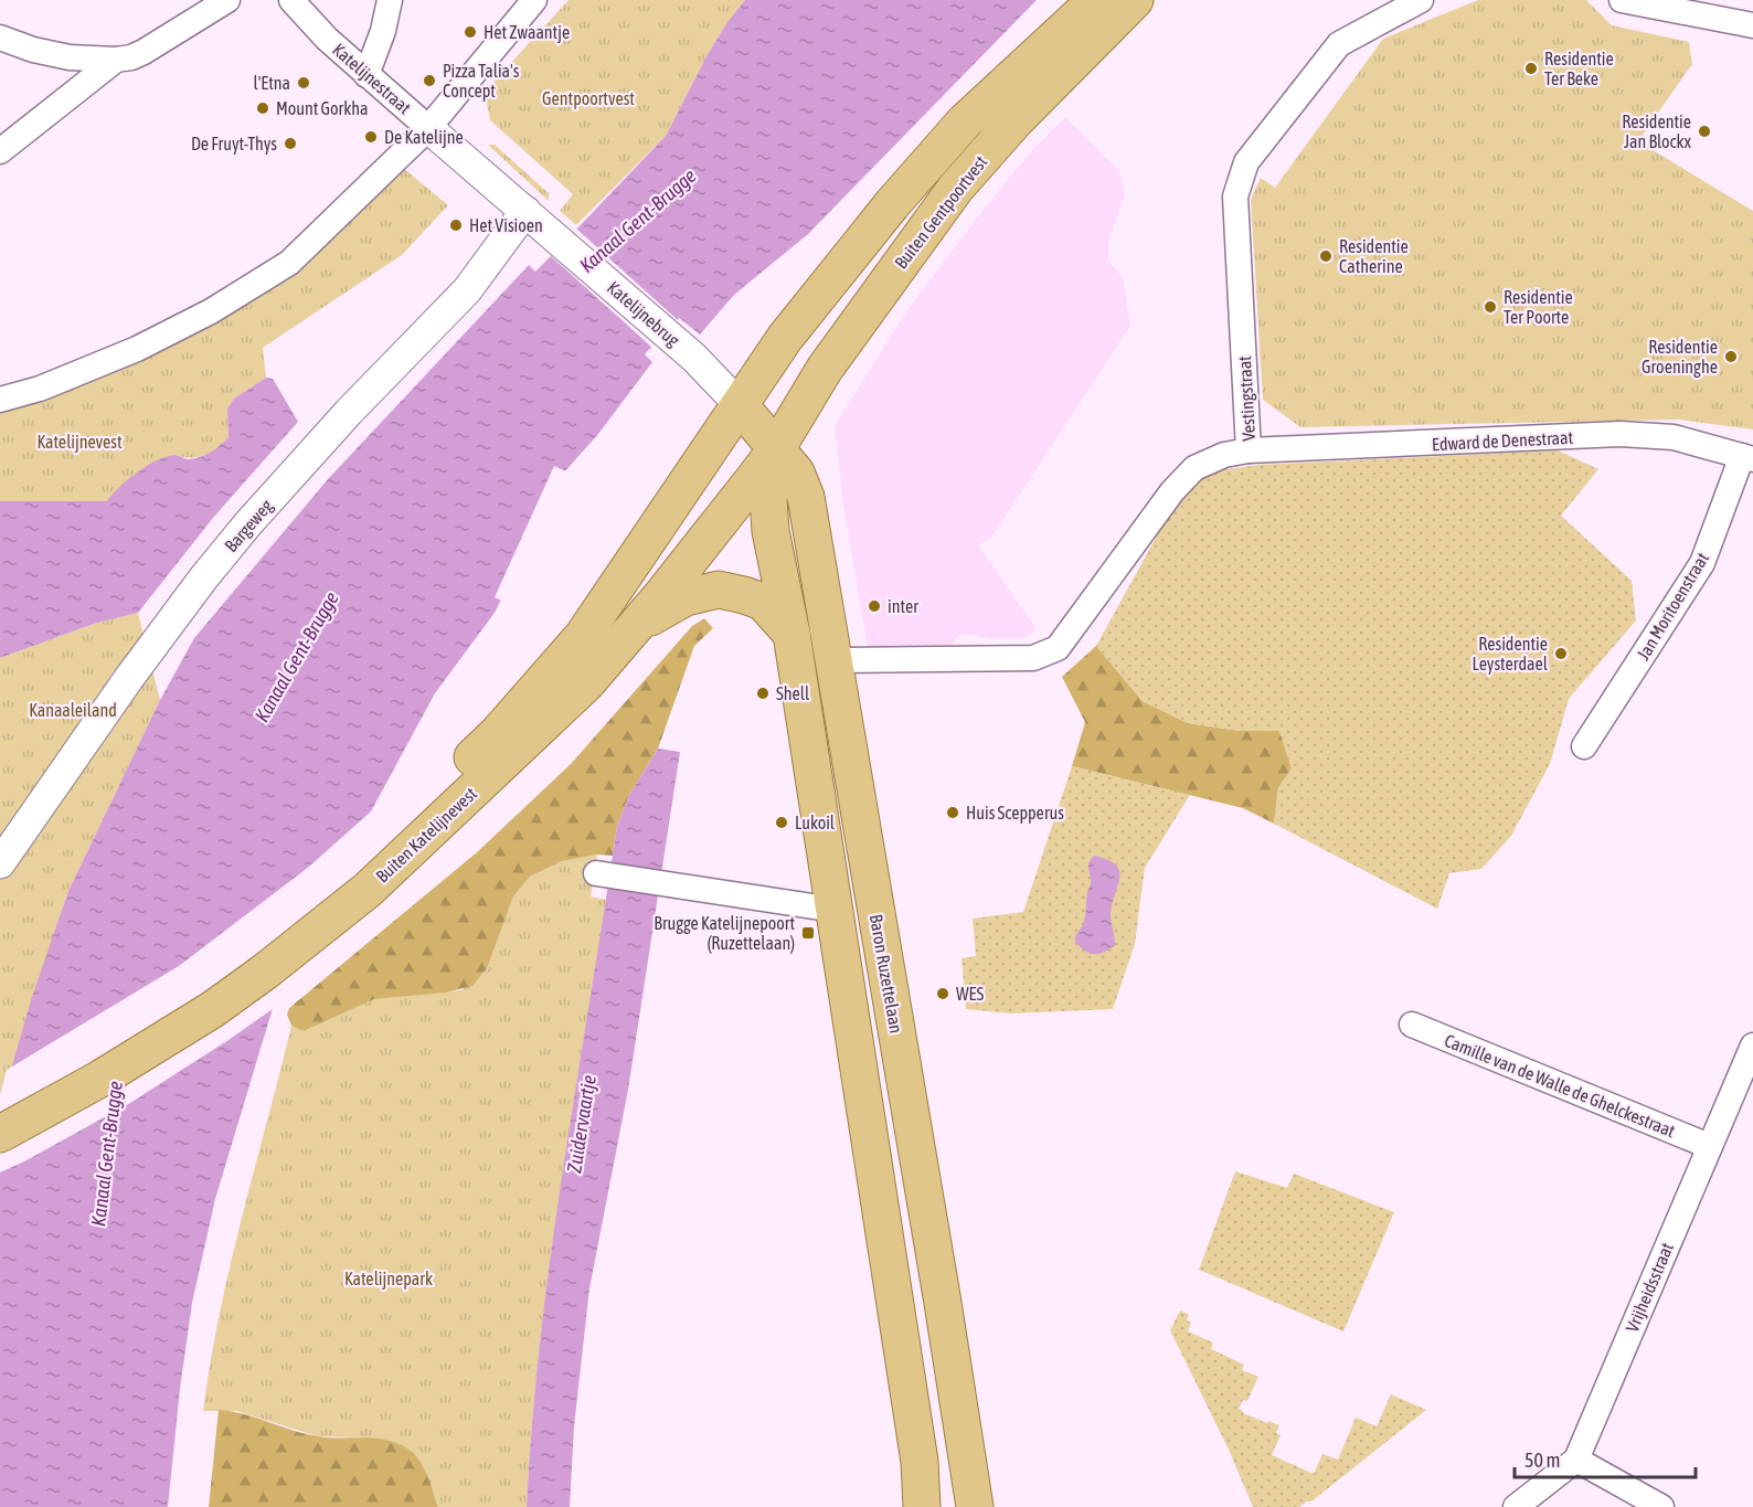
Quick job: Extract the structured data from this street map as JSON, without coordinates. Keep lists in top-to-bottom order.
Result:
{
  "streets": {
    "main road": ["Buiten Gentpoortvest", "Buiten Katelijnevest", "Baron Ruzettelaan"],
    "street": [
      "Katelijnestraat",
      "Katelijnebrug",
      "Vestingstraat",
      "Edward de Denestraat",
      "Bargeweg",
      "Jan Moritoenstraat",
      "Camille van de Walle de Ghelckestraat",
      "Vrijheidsstraat"
    ]
  },
  "crossings": [
    ["Katelijnestraat", "Katelijnebrug"],
    ["Katelijnestraat", "Bargeweg"],
    ["Buiten Gentpoortvest", "Buiten Katelijnevest"],
    ["Buiten Gentpoortvest", "Baron Ruzettelaan"],
    ["Katelijnebrug", "Baron Ruzettelaan"],
    ["Vestingstraat", "Edward de Denestraat"],
    ["Vestingstraat", "Baron Ruzettelaan"],
    ["Edward de Denestraat", "Jan Moritoenstraat"],
    ["Buiten Katelijnevest", "Baron Ruzettelaan"],
    ["Camille van de Walle de Ghelckestraat", "Vrijheidsstraat"]
  ],
  "water": ["Kanaal Gent-Brugge", "Zuidervaartje"],
  "parks": [
    "Gentpoortvest",
    "Katelijnevest",
    "Kanaaleiland",
    "Katelijnepark"
  ],
  "places": {
    "other": [
      "Het Zwaantje",
      "Residentie Ter Beke",
      "Pizza Talia's Concept",
      "l'Etna",
      "Mount Gorkha",
      "Residentie Jan Blockx",
      "De Katelijne",
      "De Fruyt-Thys",
      "Het Visioen",
      "Residentie Catherine",
      "Residentie Ter Poorte",
      "Residentie Groeninghe",
      "inter",
      "Residentie Leysterdael",
      "Shell",
      "Huis Scepperus",
      "Lukoil",
      "WES"
    ],
    "transit": ["Brugge Katelijnepoort (Ruzettelaan)"]
  },
  "scale_bar": "50 m"
}
